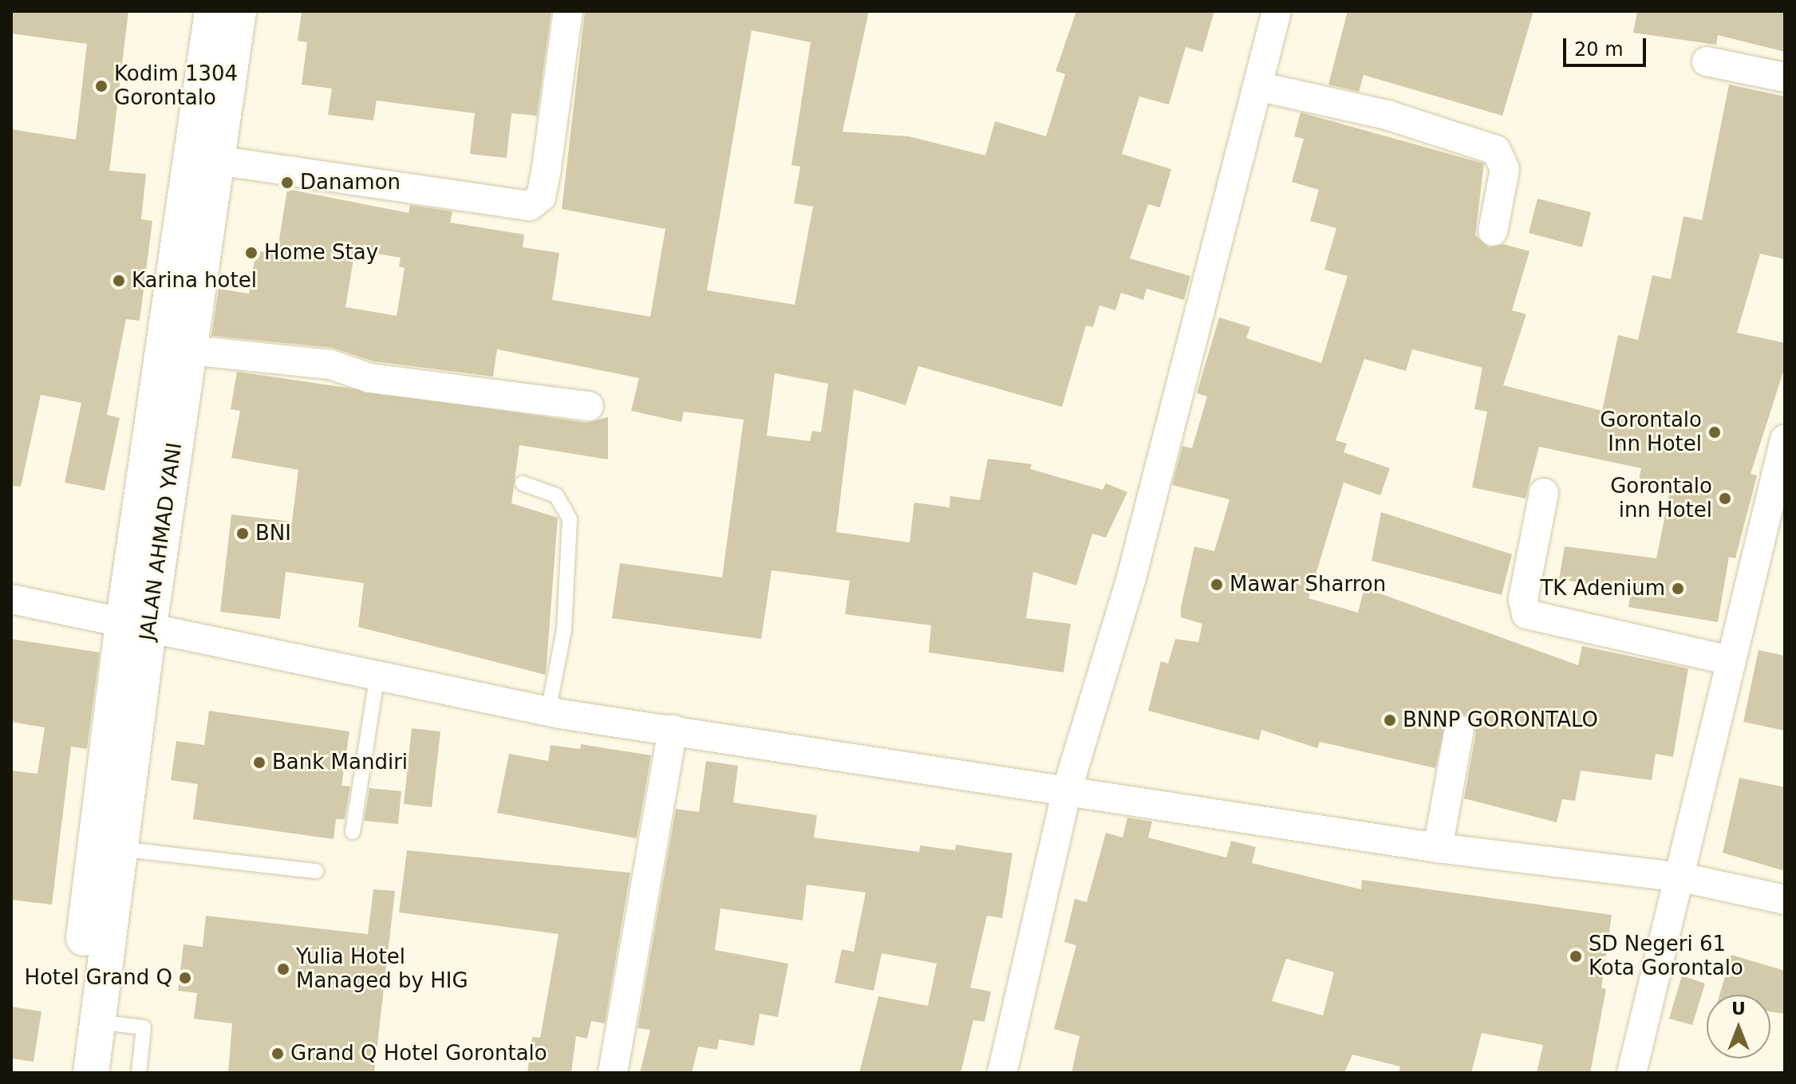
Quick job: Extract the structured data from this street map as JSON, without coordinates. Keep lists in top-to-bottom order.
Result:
{
  "streets": {
    "highway": ["JALAN AHMAD YANI"]
  },
  "places": [
    "Kodim 1304 Gorontalo",
    "Danamon",
    "Home Stay",
    "Karina hotel",
    "Gorontalo Inn Hotel",
    "Gorontalo inn Hotel",
    "BNI",
    "Mawar Sharron",
    "TK Adenium",
    "BNNP GORONTALO",
    "Bank Mandiri",
    "SD Negeri 61 Kota Gorontalo",
    "Yulia Hotel Managed by HIG",
    "Hotel Grand Q",
    "Grand Q Hotel Gorontalo"
  ],
  "scale_bar": "20 m",
  "north": "top"
}
